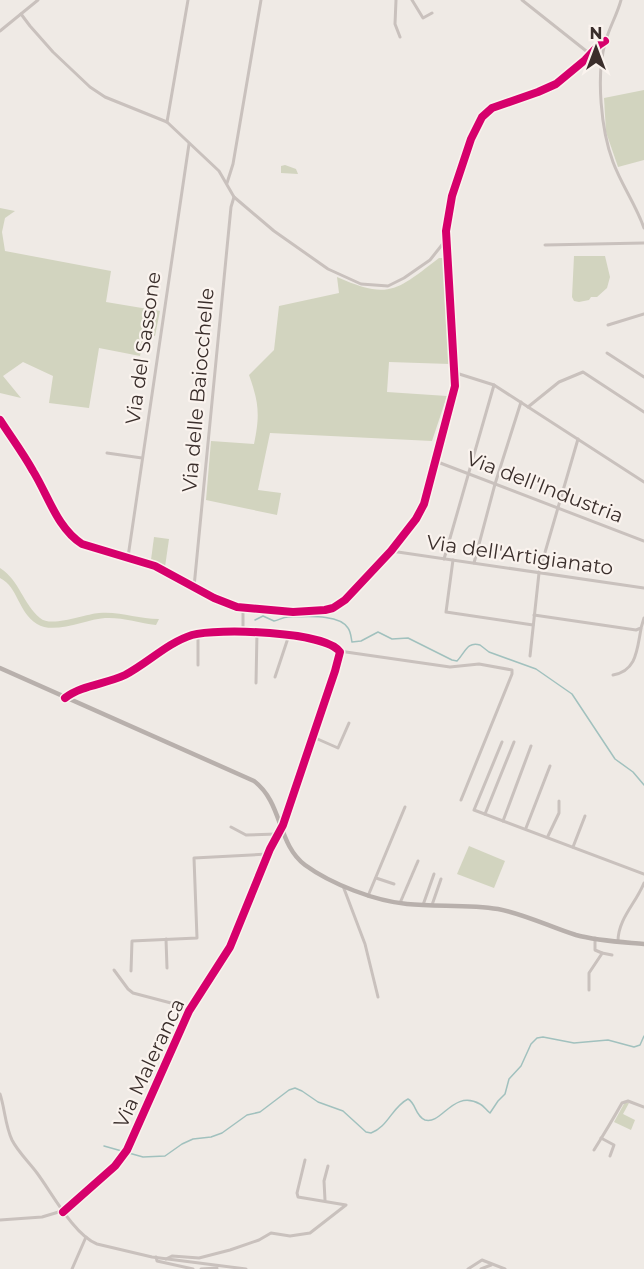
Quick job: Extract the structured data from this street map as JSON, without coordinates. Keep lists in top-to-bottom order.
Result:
{
  "streets": {
    "street": [
      "Via del Sassone",
      "Via delle Baiocchelle",
      "Via dell'Industria",
      "Via dell'Artigianato",
      "Via Maleranca"
    ]
  },
  "north": "top"
}
